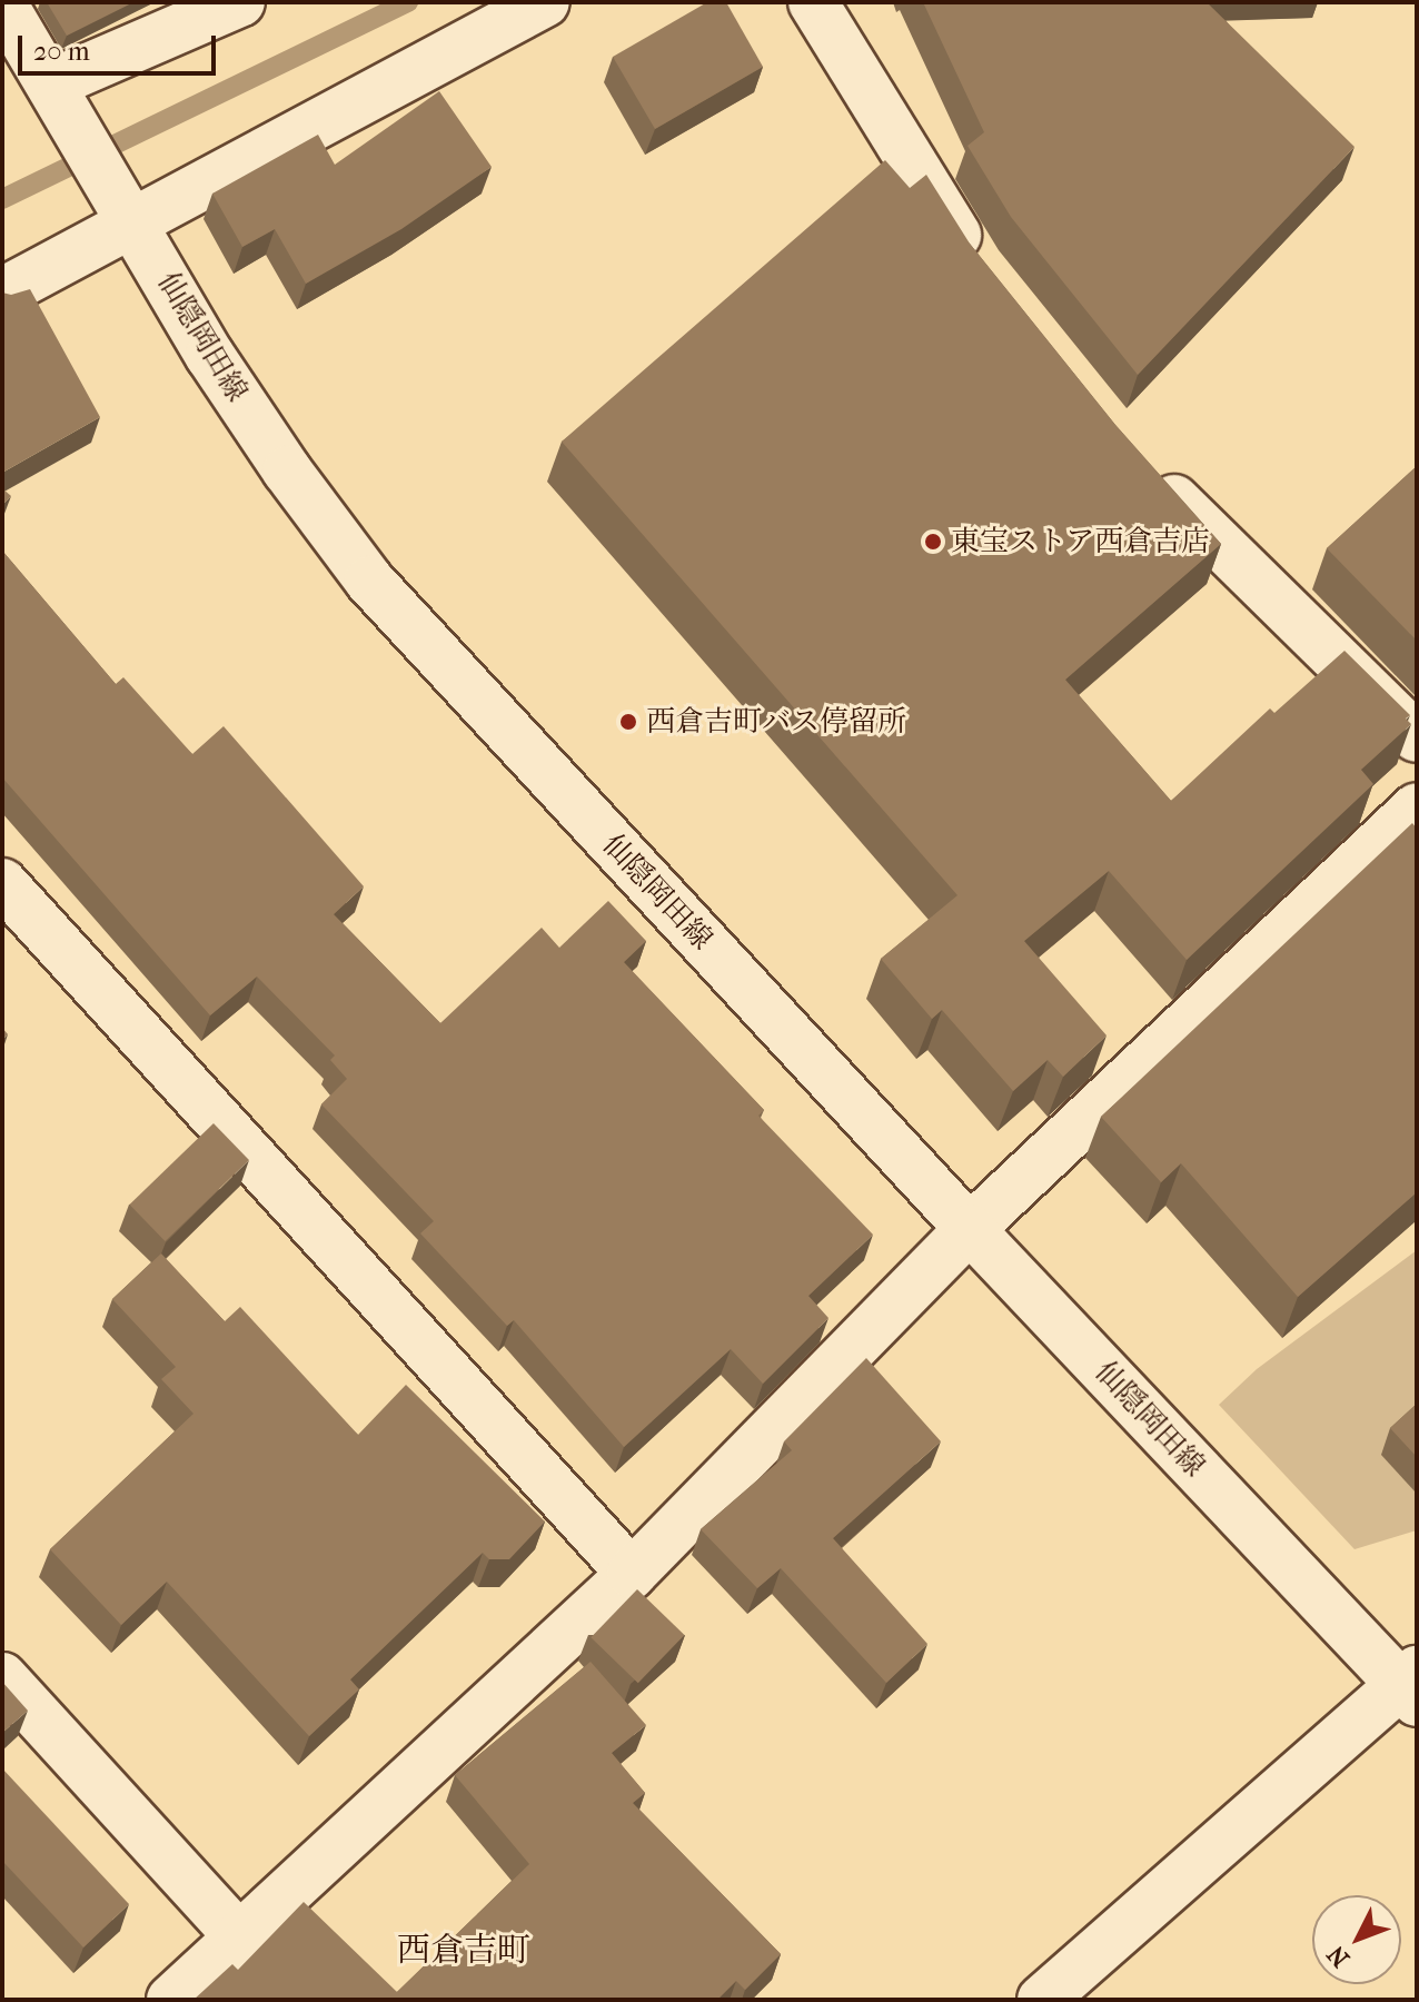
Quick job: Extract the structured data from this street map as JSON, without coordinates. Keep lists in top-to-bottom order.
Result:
{
  "streets": {
    "street": ["仙隠岡田線"]
  },
  "districts": ["西倉吉町"],
  "places": ["東宝ストア西倉吉店", "西倉吉町バス停留所"],
  "scale_bar": "20 m",
  "north": "bottom left"
}
